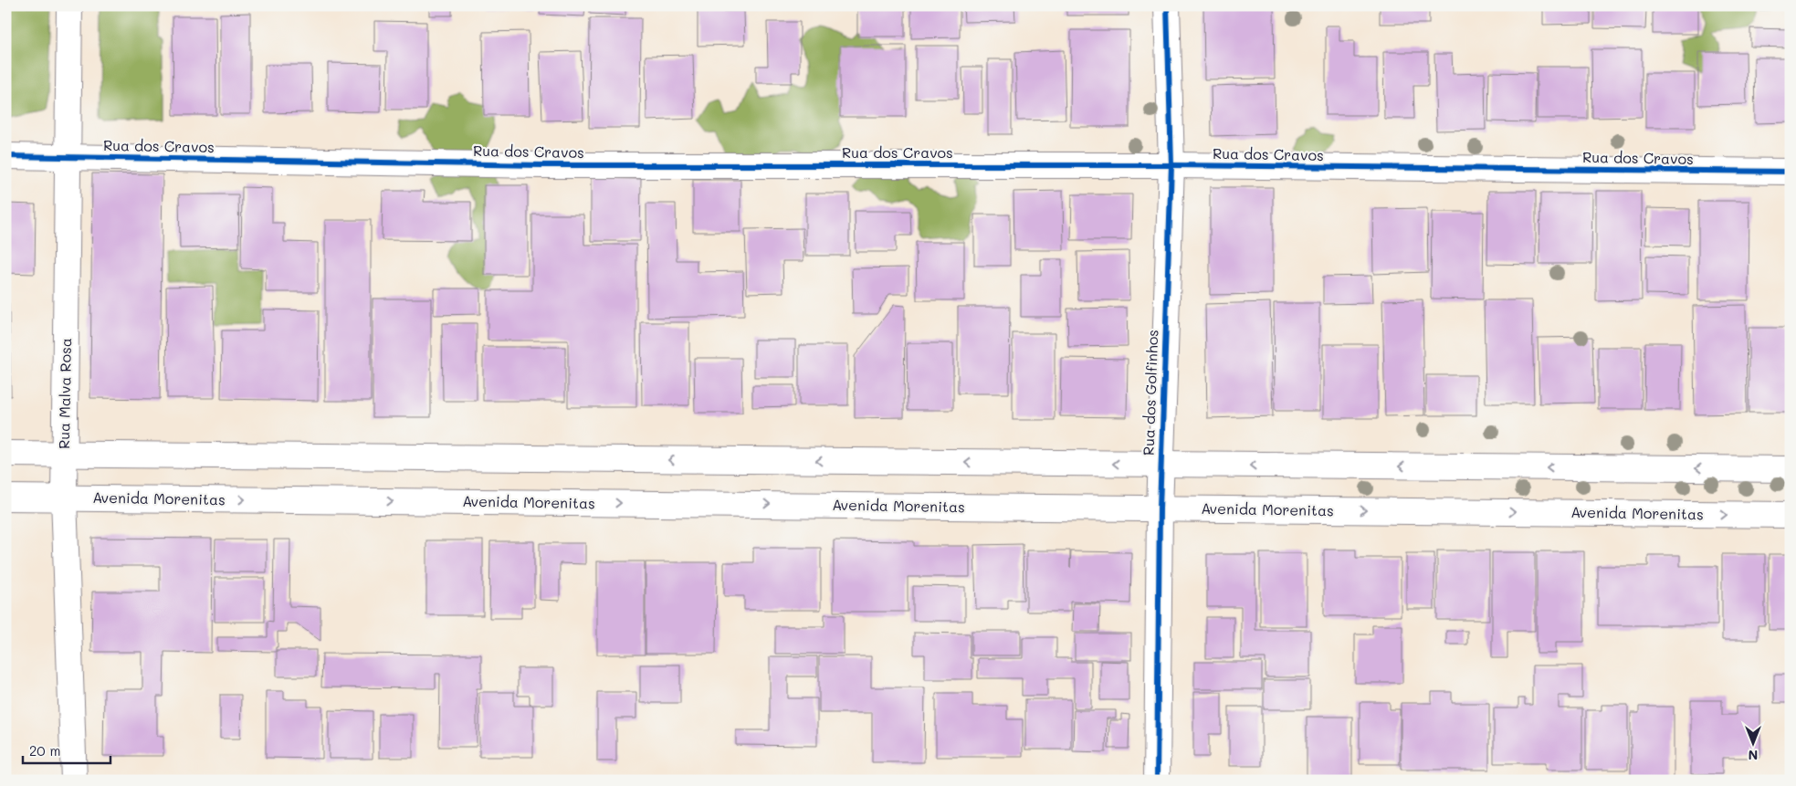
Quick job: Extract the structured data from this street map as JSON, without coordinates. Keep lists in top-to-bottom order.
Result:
{
  "streets": {
    "main road": [
      "Rua dos Cravos",
      "Rua dos Golfinhos",
      "Rua Malva Rosa",
      "Avenida Morenitas"
    ]
  },
  "crossings": [
    ["Rua dos Cravos", "Rua dos Golfinhos"],
    ["Rua dos Cravos", "Rua Malva Rosa"],
    ["Rua dos Golfinhos", "Avenida Morenitas"],
    ["Rua Malva Rosa", "Avenida Morenitas"]
  ],
  "scale_bar": "20 m",
  "north": "bottom"
}
